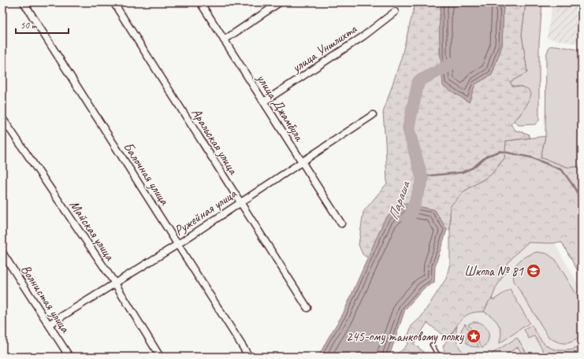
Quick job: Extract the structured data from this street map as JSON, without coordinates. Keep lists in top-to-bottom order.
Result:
{
  "streets": {
    "street": [
      "улица Уншлихта",
      "улица Джамбула",
      "Аральская улица",
      "Балочная улица",
      "Ружейная улица",
      "Майская улица",
      "Волнистая улица"
    ]
  },
  "crossings": [
    ["улица Уншлихта", "улица Джамбула"],
    ["улица Джамбула", "Ружейная улица"],
    ["Аральская улица", "Ружейная улица"],
    ["Балочная улица", "Ружейная улица"],
    ["Ружейная улица", "Майская улица"],
    ["Ружейная улица", "Волнистая улица"]
  ],
  "water": ["Параша"],
  "places": {
    "school or university": ["Школа № 81"],
    "place": ["245-ому танковому полку"]
  },
  "scale_bar": "50 m"
}
